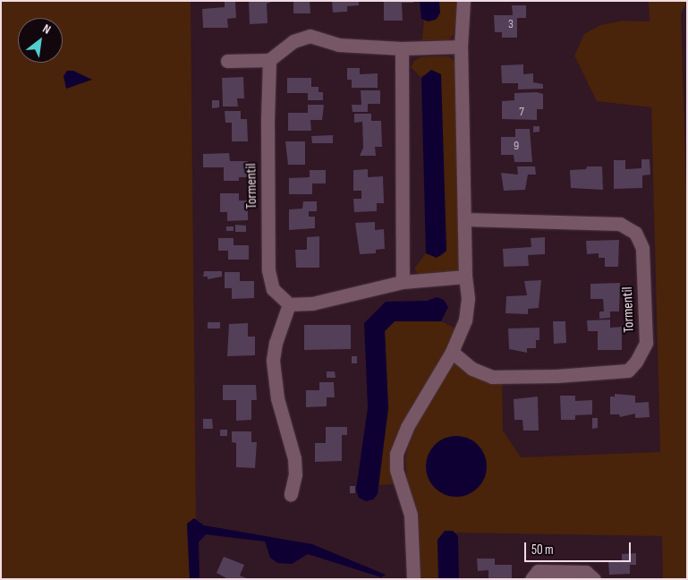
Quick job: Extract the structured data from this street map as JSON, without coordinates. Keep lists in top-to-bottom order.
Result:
{
  "streets": {
    "street": ["Tormentil"]
  },
  "house_numbers": ["3", "7", "9"],
  "scale_bar": "50 m",
  "north": "top right"
}
